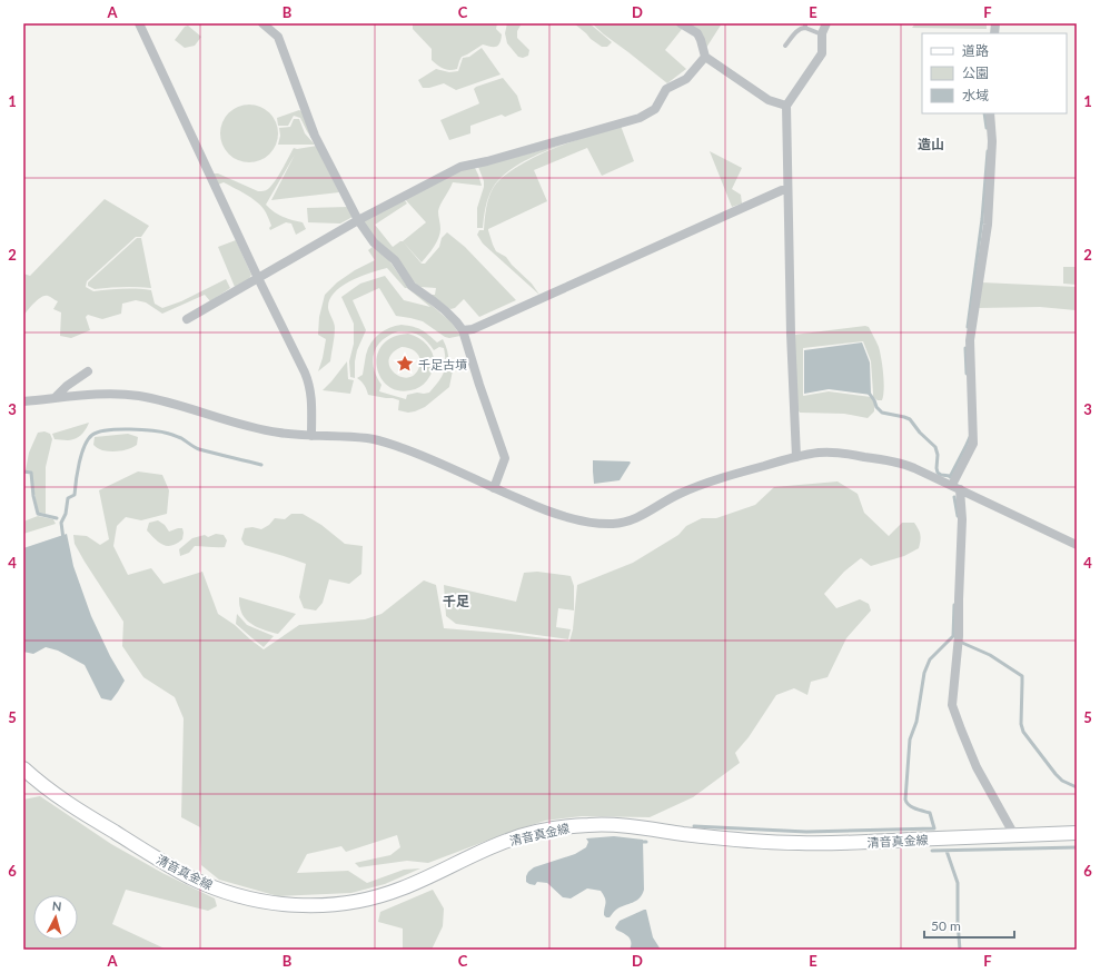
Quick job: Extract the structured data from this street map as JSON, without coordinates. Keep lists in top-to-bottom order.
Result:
{
  "streets": {
    "main road": ["清音真金線"]
  },
  "districts": ["造山", "千足"],
  "places": {
    "place": ["千足古墳"]
  },
  "legend": ["道路", "公園", "水域"],
  "scale_bar": "50 m",
  "north": "top",
  "grid": {
    "columns": [
      "A",
      "B",
      "C",
      "D",
      "E",
      "F"
    ],
    "rows": [
      "1",
      "2",
      "3",
      "4",
      "5",
      "6"
    ]
  }
}
